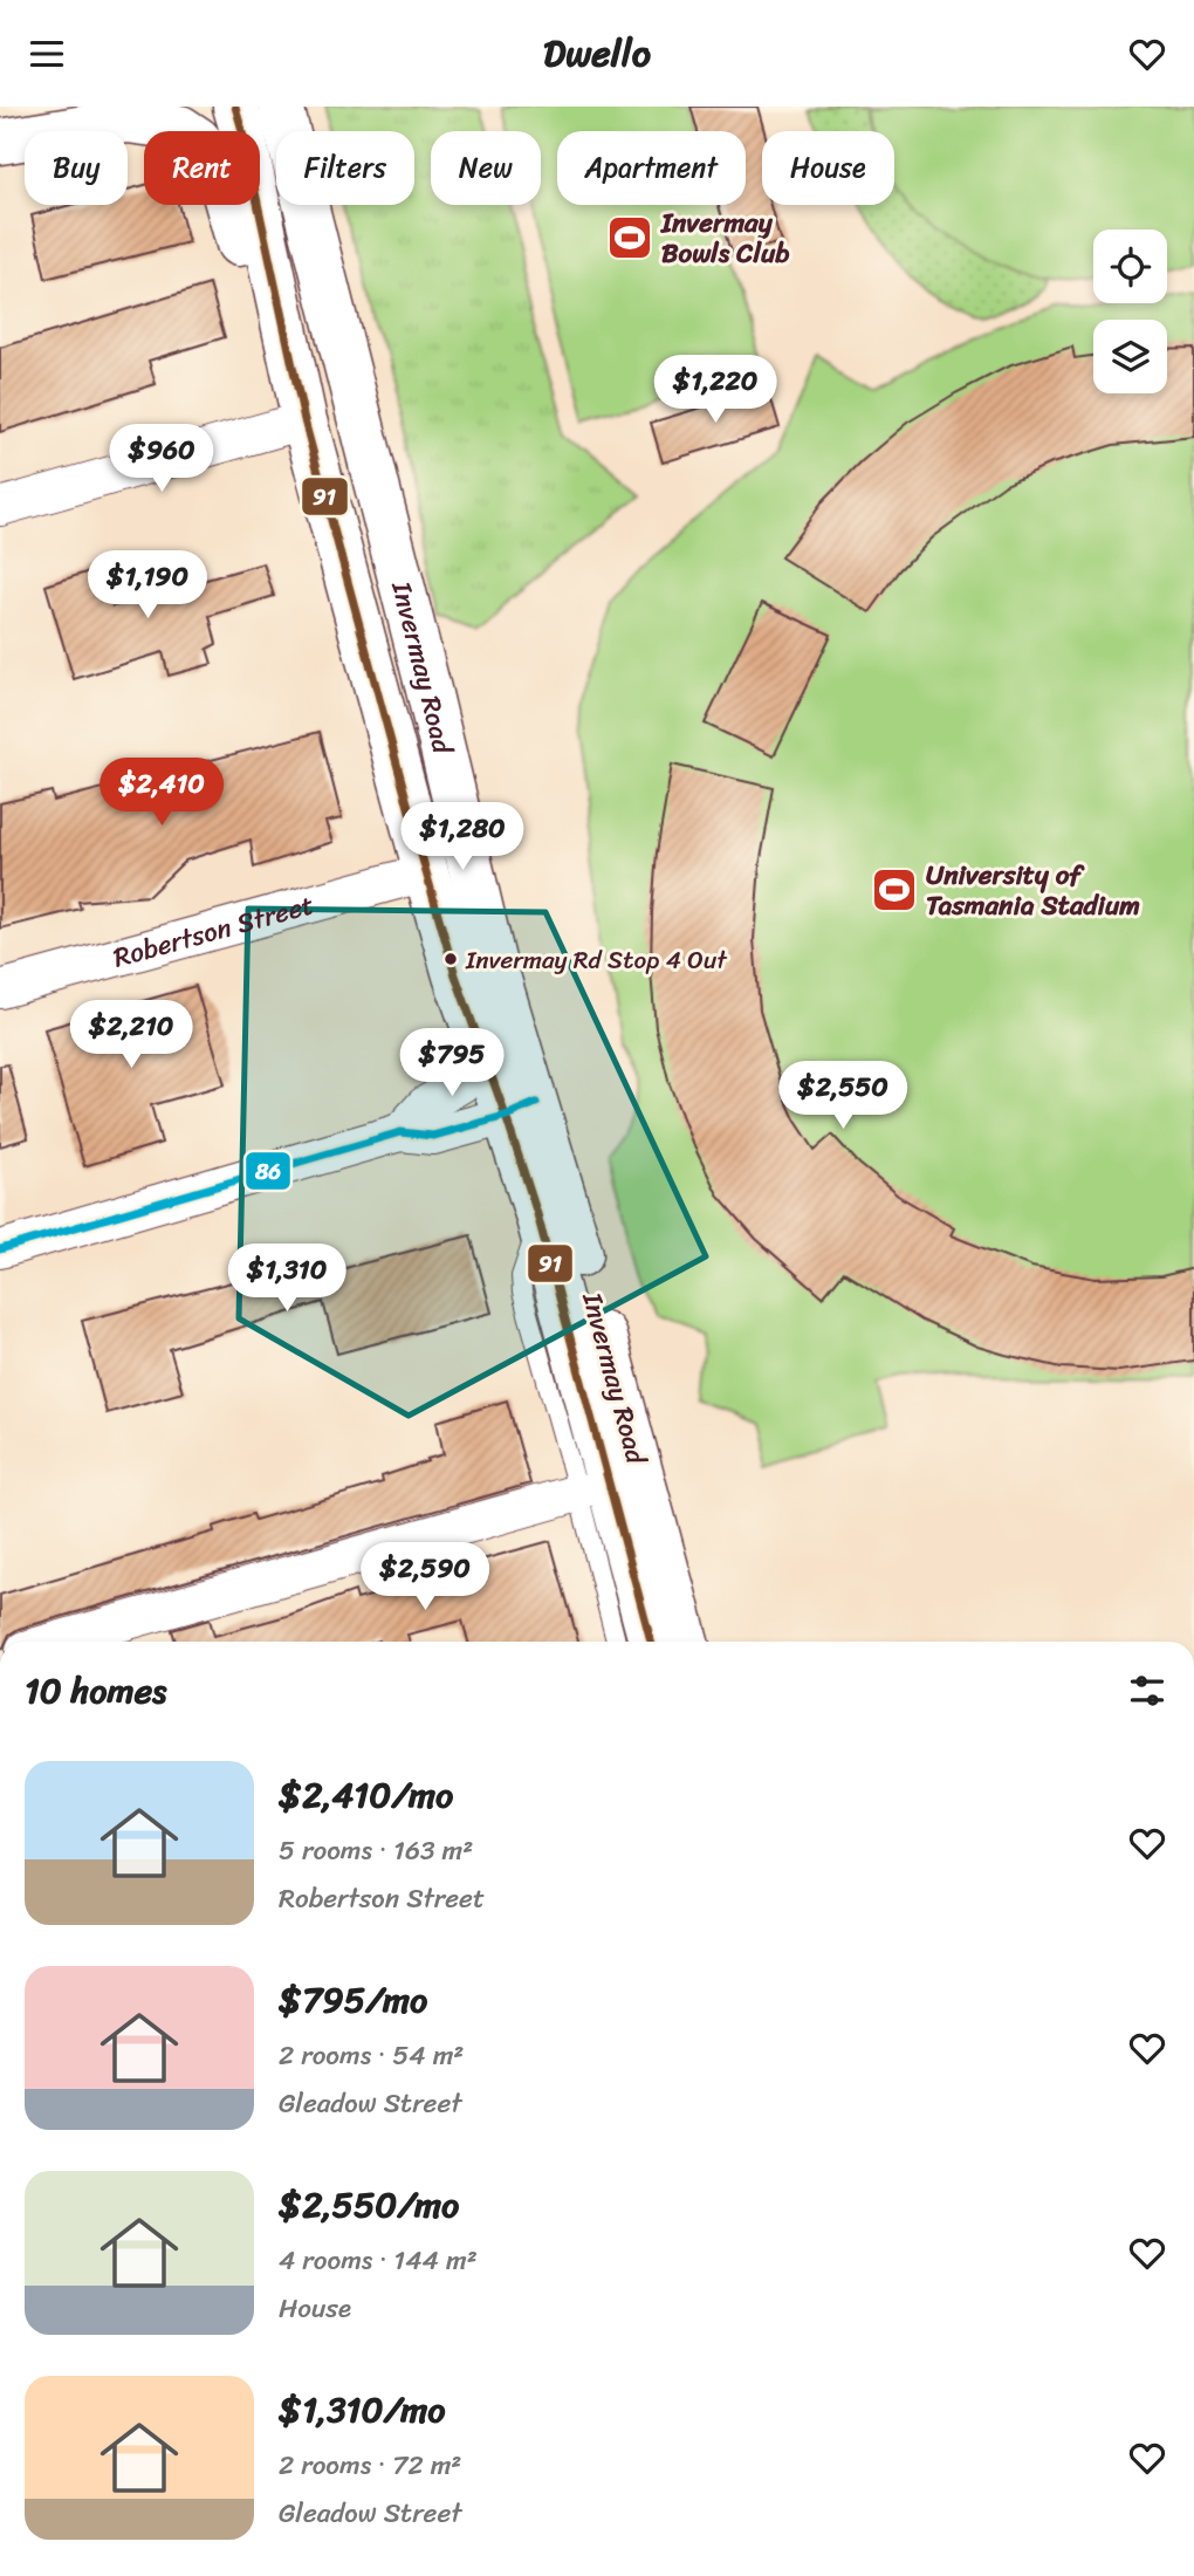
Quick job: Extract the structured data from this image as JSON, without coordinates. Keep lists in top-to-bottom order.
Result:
{
  "streets": {
    "main road": ["Invermay Road"],
    "street": ["Robertson Street"]
  },
  "crossings": [
    ["Invermay Road", "Robertson Street"]
  ],
  "places": {
    "sports": ["Invermay Bowls Club", "University of Tasmania Stadium"],
    "other": ["Invermay Rd Stop 4 Out"]
  },
  "lines": ["transit line 91", "transit line 86"],
  "page": {
    "header": "Dwello",
    "chip": [
      "Buy",
      "Rent",
      "Filters",
      "New",
      "Apartment",
      "House"
    ],
    "price": [
      "$1,220",
      "$960",
      "$1,190",
      "$2,410",
      "$1,280",
      "$2,210",
      "$795",
      "$2,550",
      "$1,310",
      "$2,590"
    ],
    "heading": "10 homes",
    "list": [
      {
        "name": "$2,410/mo",
        "note": "5 rooms · 163 m² · Robertson Street"
      },
      {
        "name": "$795/mo",
        "note": "2 rooms · 54 m² · Gleadow Street"
      },
      {
        "name": "$2,550/mo",
        "note": "4 rooms · 144 m² · House"
      },
      {
        "name": "$1,310/mo",
        "note": "2 rooms · 72 m² · Gleadow Street"
      }
    ]
  }
}
